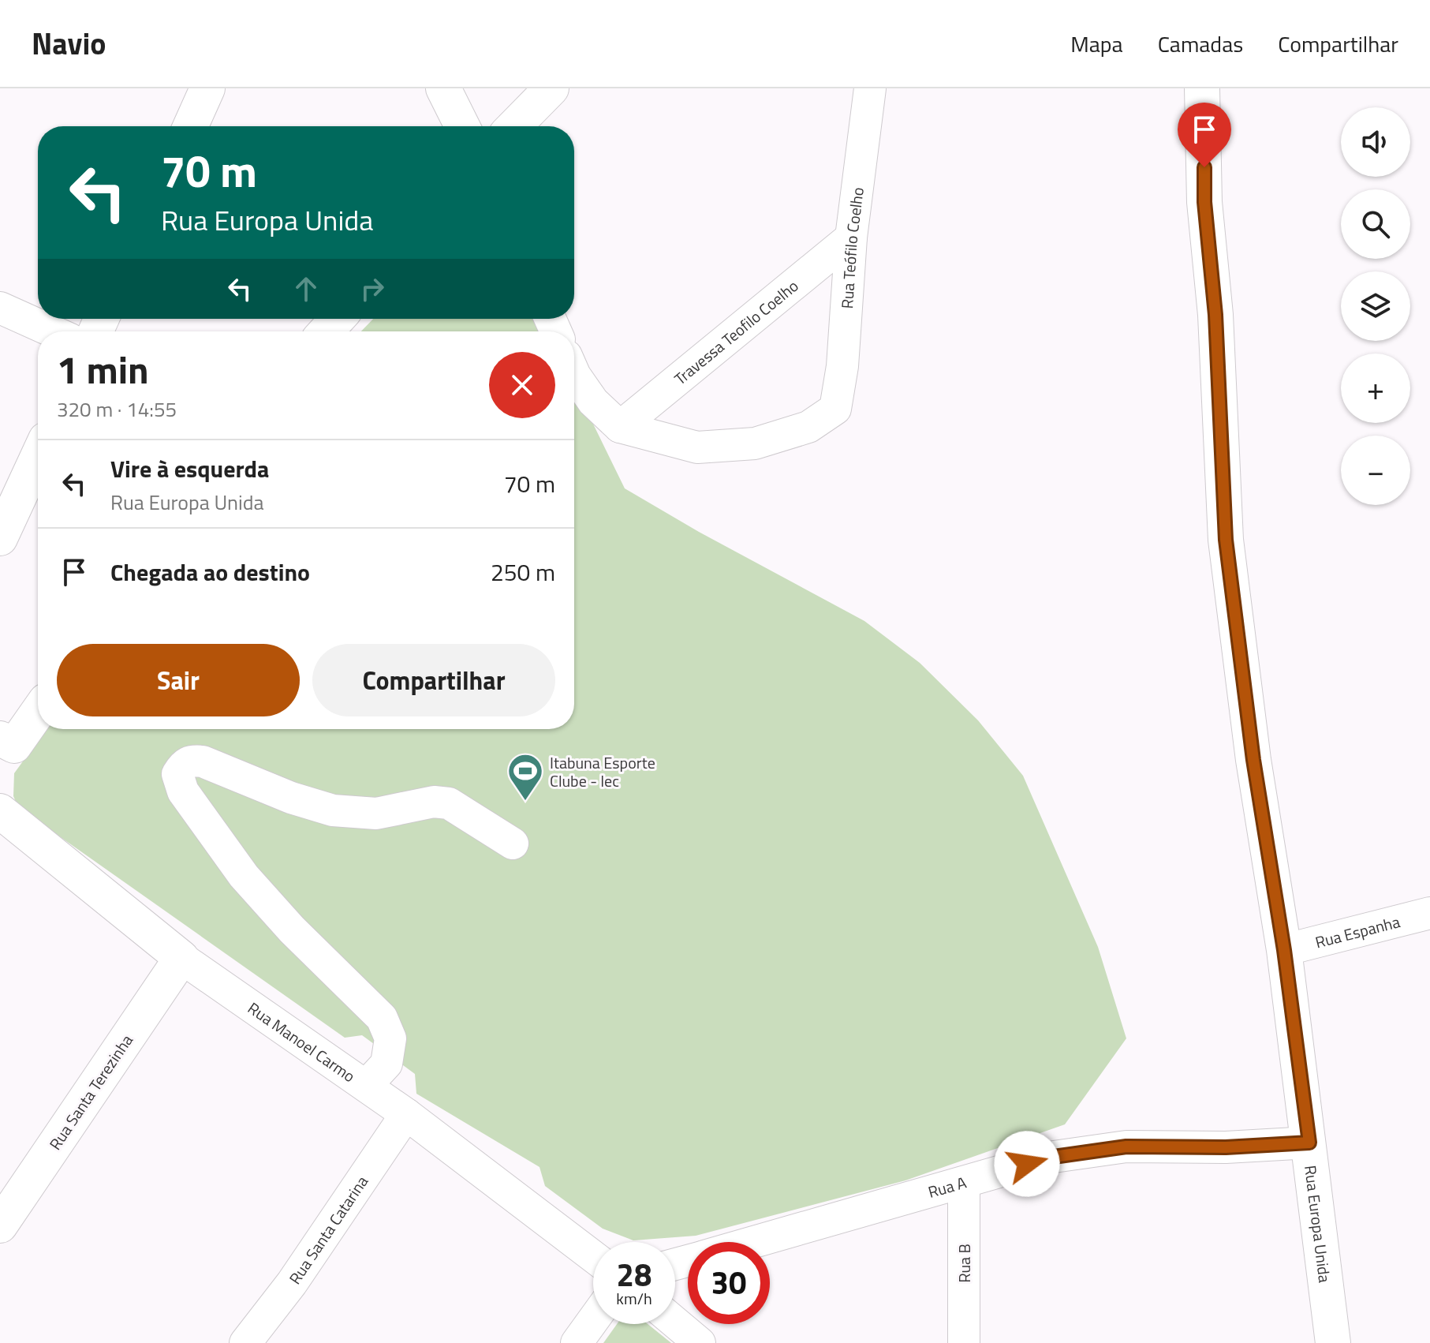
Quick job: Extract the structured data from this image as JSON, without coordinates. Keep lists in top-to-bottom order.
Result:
{
  "streets": {
    "main road": ["Rua Manoel Carmo", "Rua Santa Terezinha", "Rua Europa Unida"],
    "street": [
      "Rua Teófilo Coelho",
      "Travessa Teofilo Coelho",
      "Rua Espanha",
      "Rua A",
      "Rua Santa Catarina",
      "Rua B"
    ]
  },
  "crossings": [
    ["Rua Teófilo Coelho", "Travessa Teofilo Coelho"],
    ["Rua Espanha", "Rua Europa Unida"],
    ["Rua Manoel Carmo", "Rua Santa Terezinha"],
    ["Rua Manoel Carmo", "Rua Santa Catarina"],
    ["Rua A", "Rua Europa Unida"],
    ["Rua A", "Rua B"]
  ],
  "places": {
    "sports": ["Itabuna Esporte Clube - Iec"]
  },
  "page": {
    "header": "Navio",
    "nav": ["Mapa", "Camadas", "Compartilhar"],
    "map_buttons": ["+", "−"],
    "turn": ["70 m", "Rua Europa Unida"],
    "heading": ["1 min", "320 m · 14:55"],
    "list": [
      {
        "name": "Vire à esquerda",
        "note": "Rua Europa Unida",
        "value": "70 m"
      },
      {
        "name": "Chegada ao destino",
        "value": "250 m"
      }
    ],
    "buttons": ["Sair", "Compartilhar"],
    "speed": "28 km/h",
    "limit": "30"
  }
}
